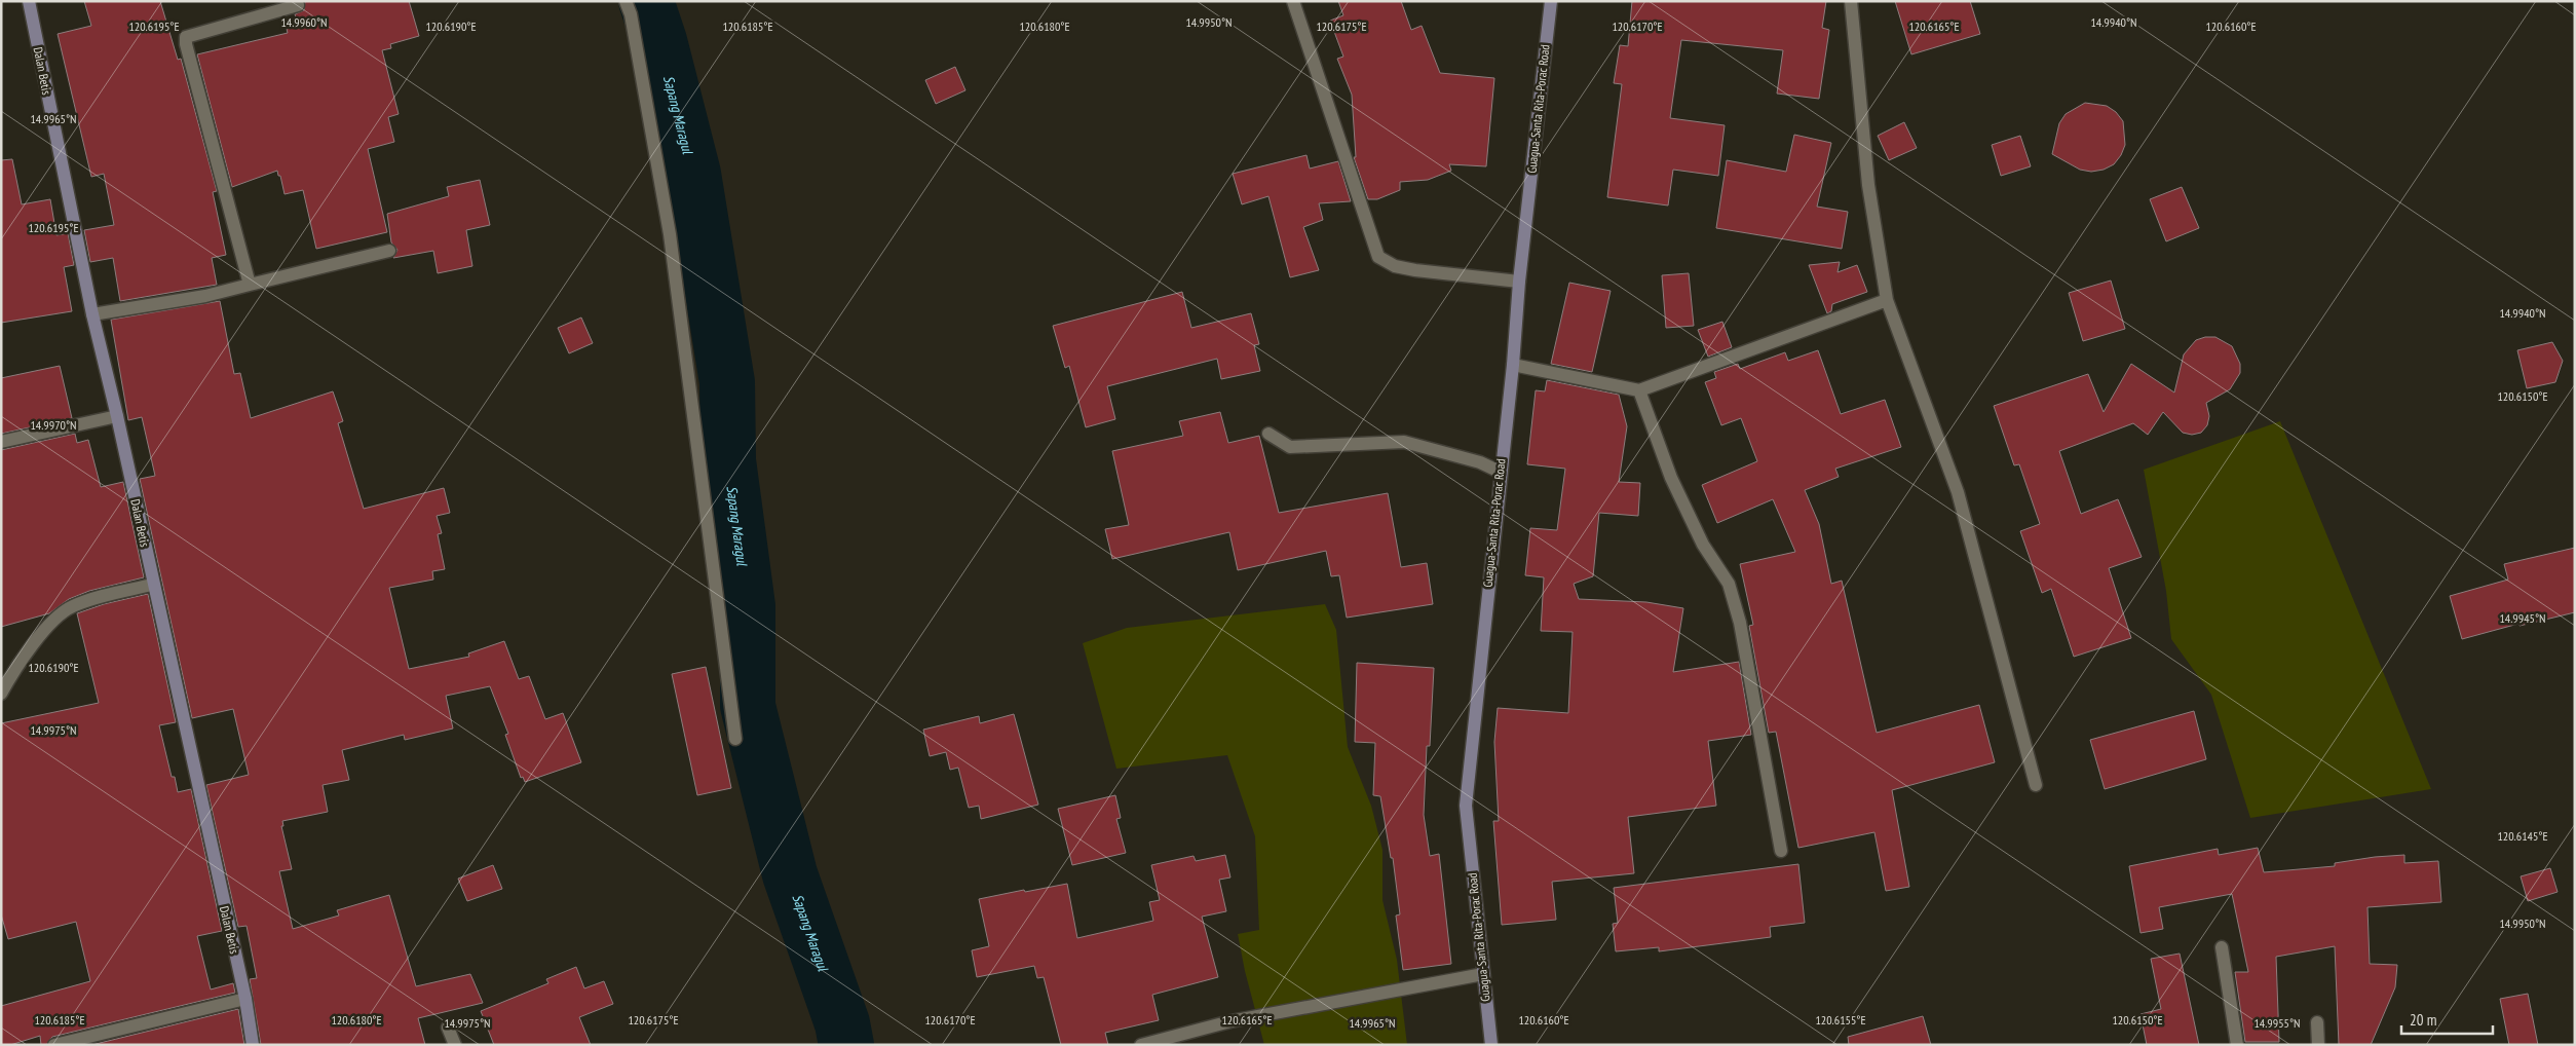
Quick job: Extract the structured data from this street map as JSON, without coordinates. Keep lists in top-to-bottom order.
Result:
{
  "streets": {
    "street": ["Dalan Betis", "Guagua-Santa Rita-Porac Road"]
  },
  "water": ["Sapang Maragul"],
  "scale_bar": "20 m",
  "coordinates": [
    "14.9960°N",
    "14.9950°N",
    "14.9940°N",
    "120.6195°E",
    "120.6190°E",
    "120.6185°E",
    "120.6180°E",
    "120.6175°E",
    "120.6170°E",
    "120.6165°E",
    "120.6160°E",
    "14.9965°N",
    "120.6150°E",
    "14.9970°N",
    "14.9945°N",
    "14.9975°N",
    "120.6145°E",
    "120.6155°E",
    "14.9955°N"
  ]
}
